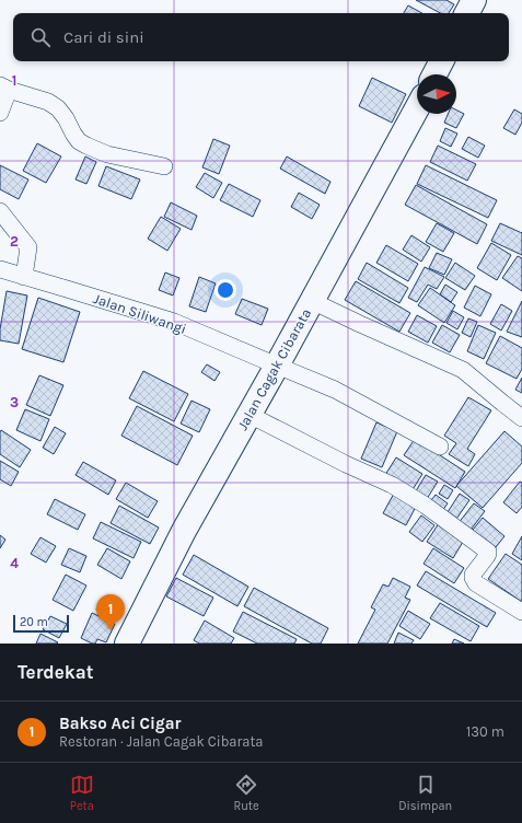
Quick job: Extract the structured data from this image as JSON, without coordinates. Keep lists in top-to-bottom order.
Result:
{
  "streets": {
    "highway": ["Jalan Cagak Cibarata"],
    "street": ["Jalan Siliwangi"]
  },
  "crossings": [
    ["Jalan Siliwangi", "Jalan Cagak Cibarata"]
  ],
  "scale_bar": "20 m",
  "north": "right",
  "page": {
    "search": "Cari di sini",
    "pins": "1",
    "scale": "20 m",
    "heading": "Terdekat",
    "list": [
      {
        "mark": "1",
        "name": "Bakso Aci Cigar",
        "note": "Restoran · Jalan Cagak Cibarata",
        "value": "130 m"
      }
    ],
    "nav": ["Peta", "Rute", "Disimpan"]
  },
  "grid": {
    "rows": [
      "1",
      "2",
      "3",
      "4"
    ]
  }
}
